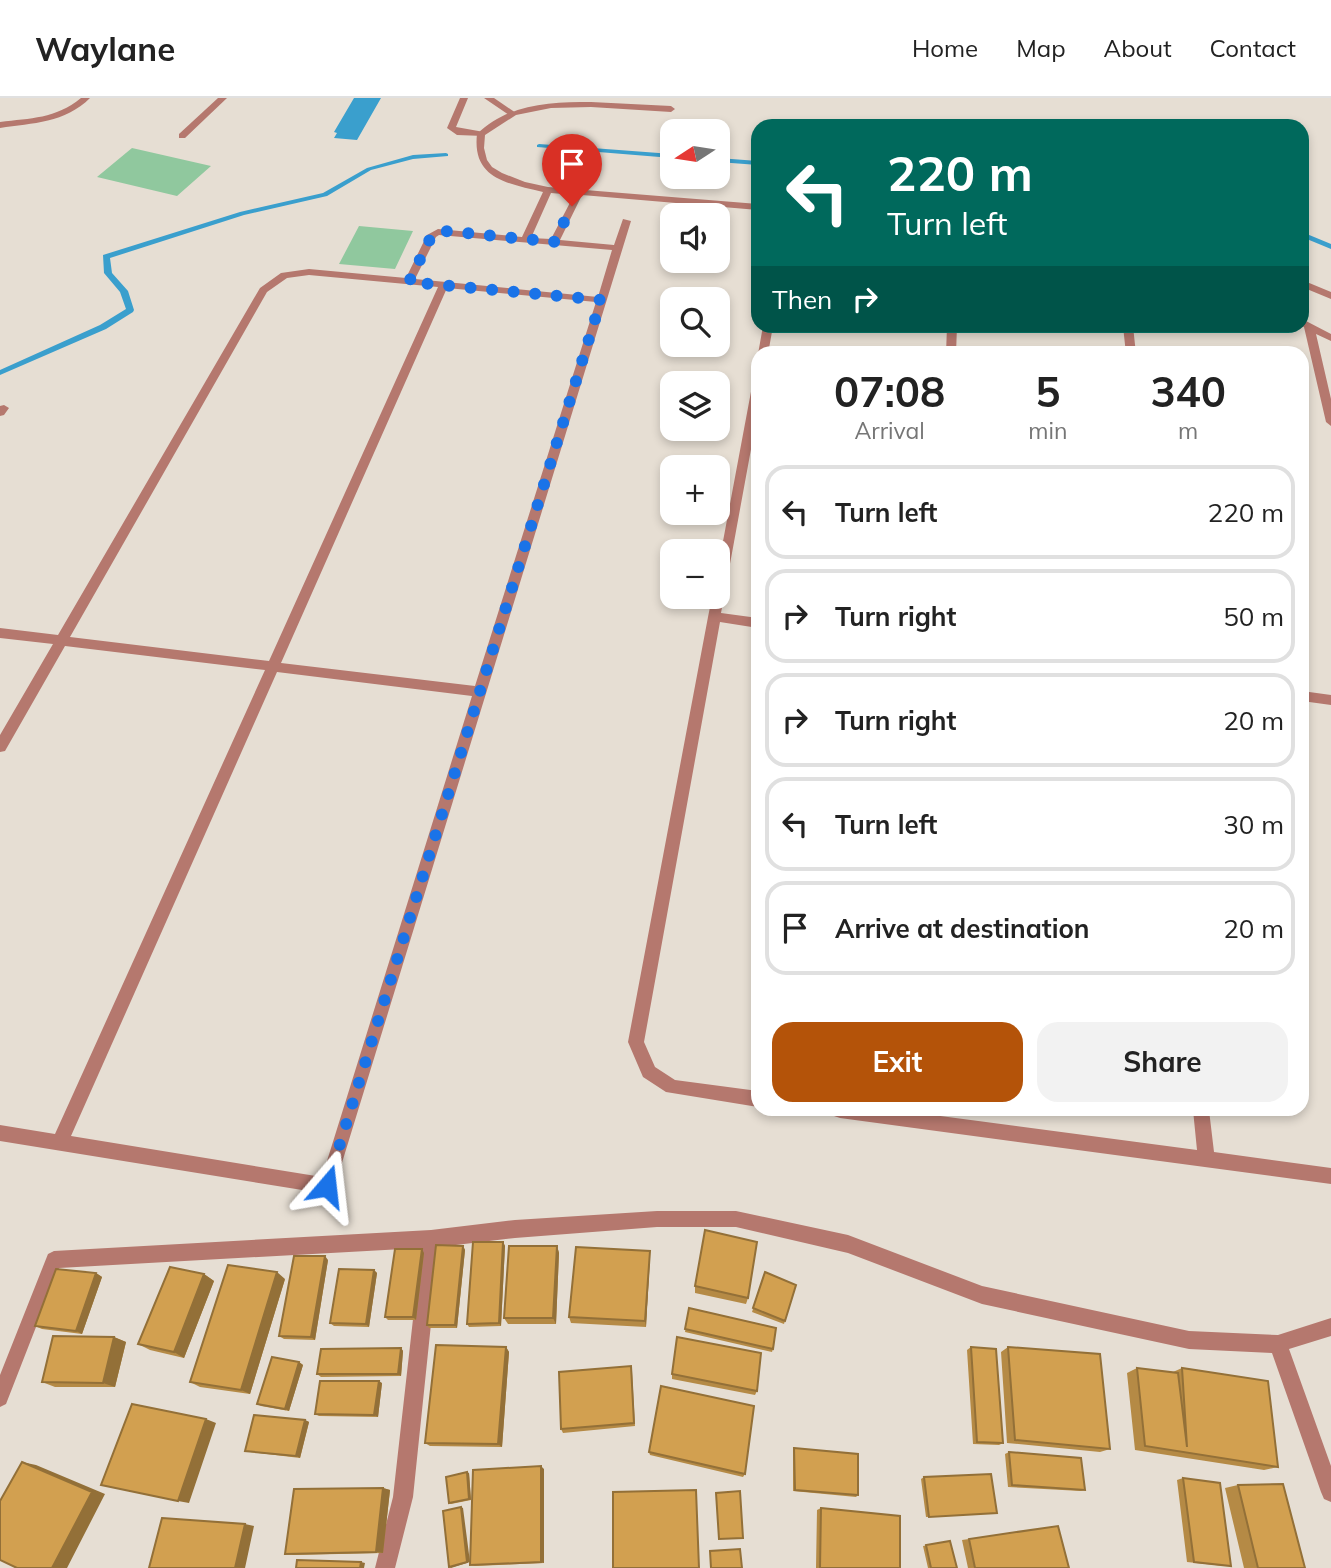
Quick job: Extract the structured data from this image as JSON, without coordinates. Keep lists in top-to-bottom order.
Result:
{
  "north": "left",
  "page": {
    "header": "Waylane",
    "nav": [
      "Home",
      "Map",
      "About",
      "Contact"
    ],
    "map_buttons": ["+", "−"],
    "turn": ["220 m", "Turn left"],
    "then": "Then",
    "eta": [
      "07:08",
      "Arrival",
      "5",
      "min",
      "340",
      "m"
    ],
    "list": [
      {
        "name": "Turn left",
        "value": "220 m"
      },
      {
        "name": "Turn right",
        "value": "50 m"
      },
      {
        "name": "Turn right",
        "value": "20 m"
      },
      {
        "name": "Turn left",
        "value": "30 m"
      },
      {
        "name": "Arrive at destination",
        "value": "20 m"
      }
    ],
    "buttons": ["Exit", "Share"]
  }
}
